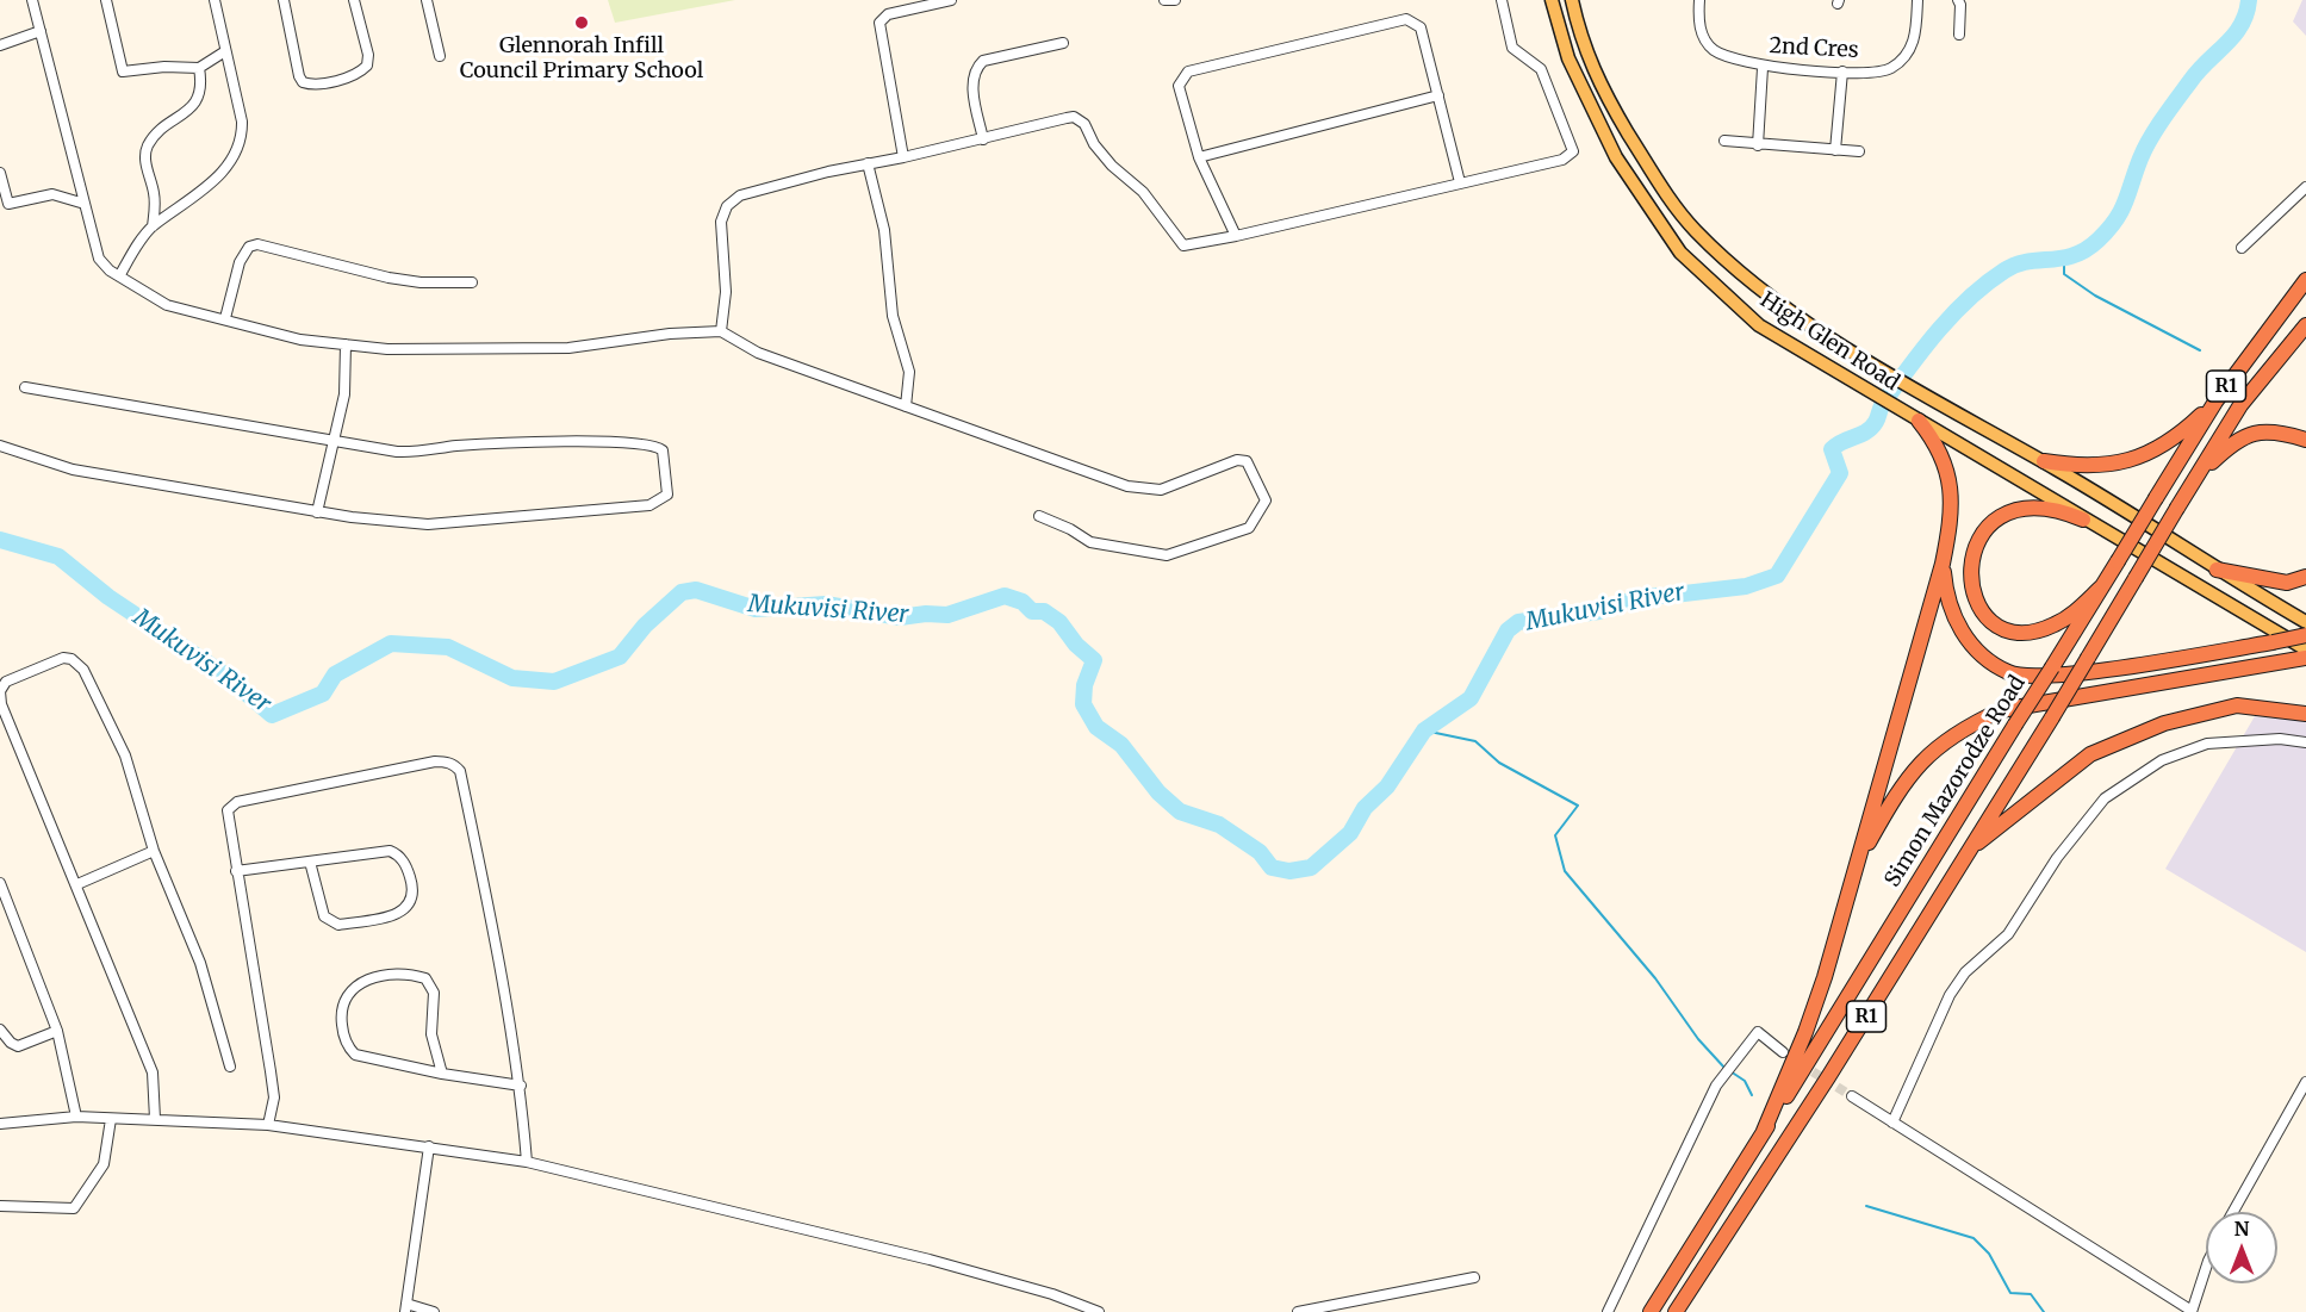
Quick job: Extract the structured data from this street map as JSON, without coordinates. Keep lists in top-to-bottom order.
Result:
{
  "streets": {
    "highway": ["R1", "Simon Mazorodze Road"],
    "main road": ["High Glen Road"],
    "street": ["2nd Cres"]
  },
  "water": ["Mukuvisi River"],
  "places": ["Glennorah Infill Council Primary School"],
  "north": "top"
}
